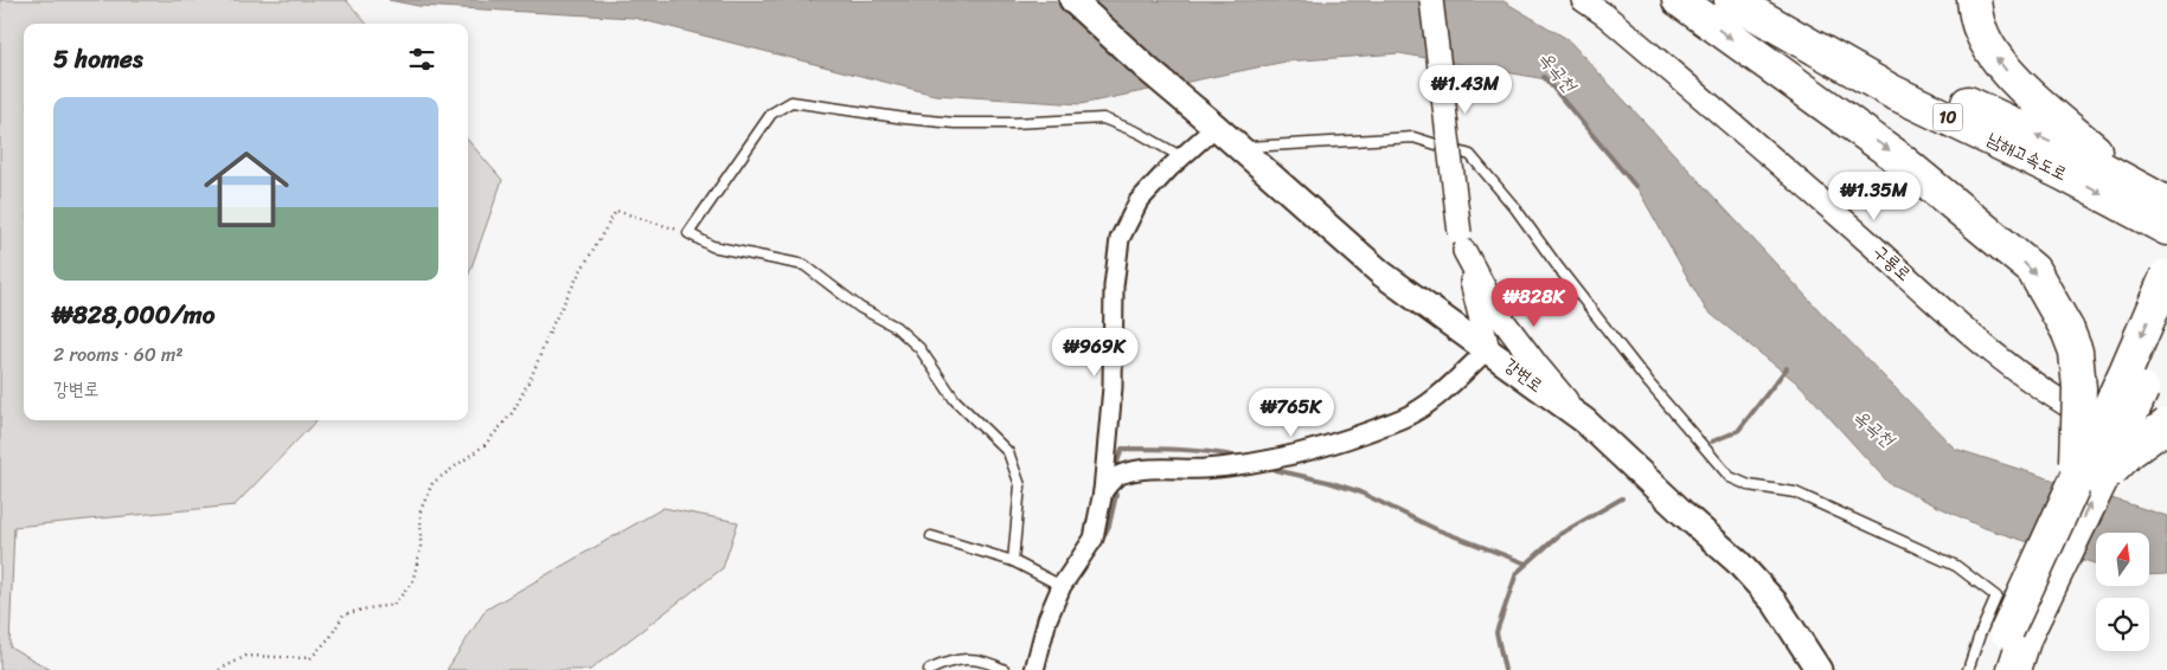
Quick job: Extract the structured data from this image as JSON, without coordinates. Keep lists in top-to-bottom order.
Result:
{
  "streets": {
    "highway": ["10", "남해고속도로"],
    "main road": ["강변로"],
    "street": ["구룡로"]
  },
  "water": ["옥곡천"],
  "north": "top",
  "page": {
    "heading": "5 homes",
    "price": [
      "₩1.43M",
      "₩1.35M",
      "₩828K",
      "₩969K",
      "₩765K"
    ],
    "list": [
      {
        "name": "₩828,000/mo",
        "note": "2 rooms · 60 m² · 강변로"
      }
    ]
  }
}
